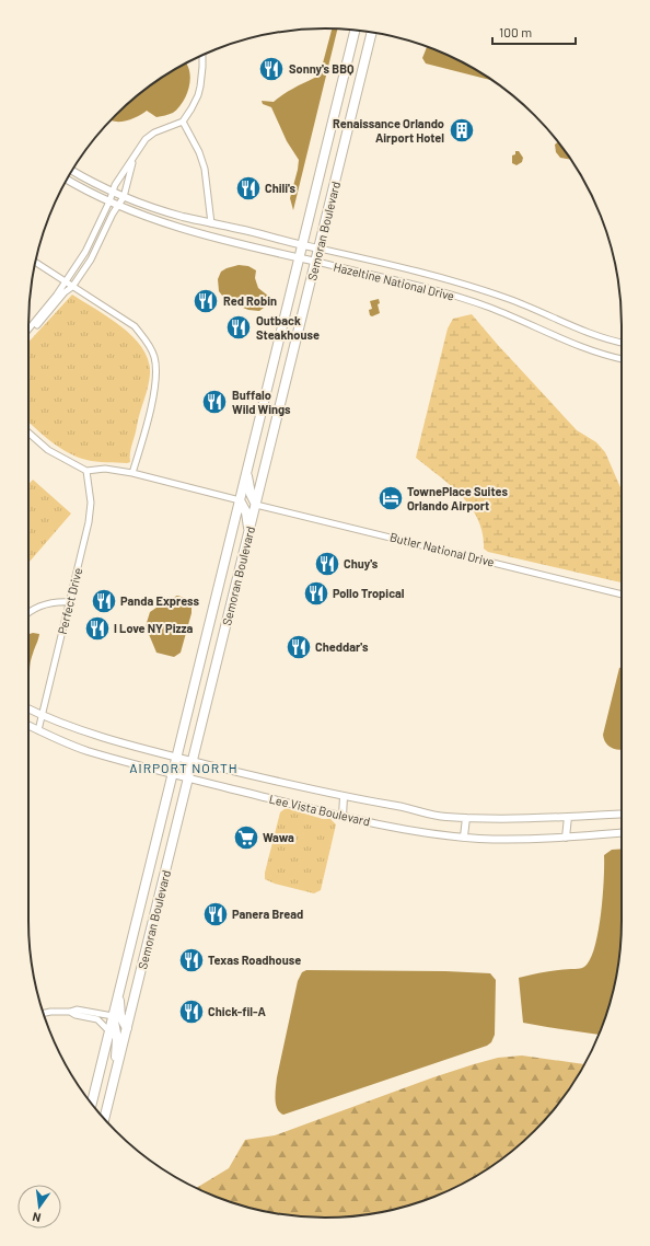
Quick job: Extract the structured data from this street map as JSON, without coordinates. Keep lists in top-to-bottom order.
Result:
{
  "streets": {
    "main road": ["Semoran Boulevard"],
    "street": [
      "Hazeltine National Drive",
      "Butler National Drive",
      "Perfect Drive",
      "Lee Vista Boulevard"
    ]
  },
  "crossings": [
    ["Semoran Boulevard", "Hazeltine National Drive"],
    ["Semoran Boulevard", "Butler National Drive"],
    ["Semoran Boulevard", "Lee Vista Boulevard"],
    ["Perfect Drive", "Lee Vista Boulevard"]
  ],
  "districts": ["AIRPORT NORTH"],
  "places": {
    "restaurant": [
      "Sonny's BBQ",
      "Chili's",
      "Red Robin",
      "Outback Steakhouse",
      "Buffalo Wild Wings",
      "Chuy's",
      "Pollo Tropical",
      "Panda Express",
      "I Love NY Pizza",
      "Cheddar's",
      "Panera Bread",
      "Texas Roadhouse",
      "Chick-fil-A"
    ],
    "building": ["Renaissance Orlando Airport Hotel"],
    "hotel": ["TownePlace Suites Orlando Airport"],
    "supermarket": ["Wawa"]
  },
  "scale_bar": "100 m",
  "north": "bottom"
}
